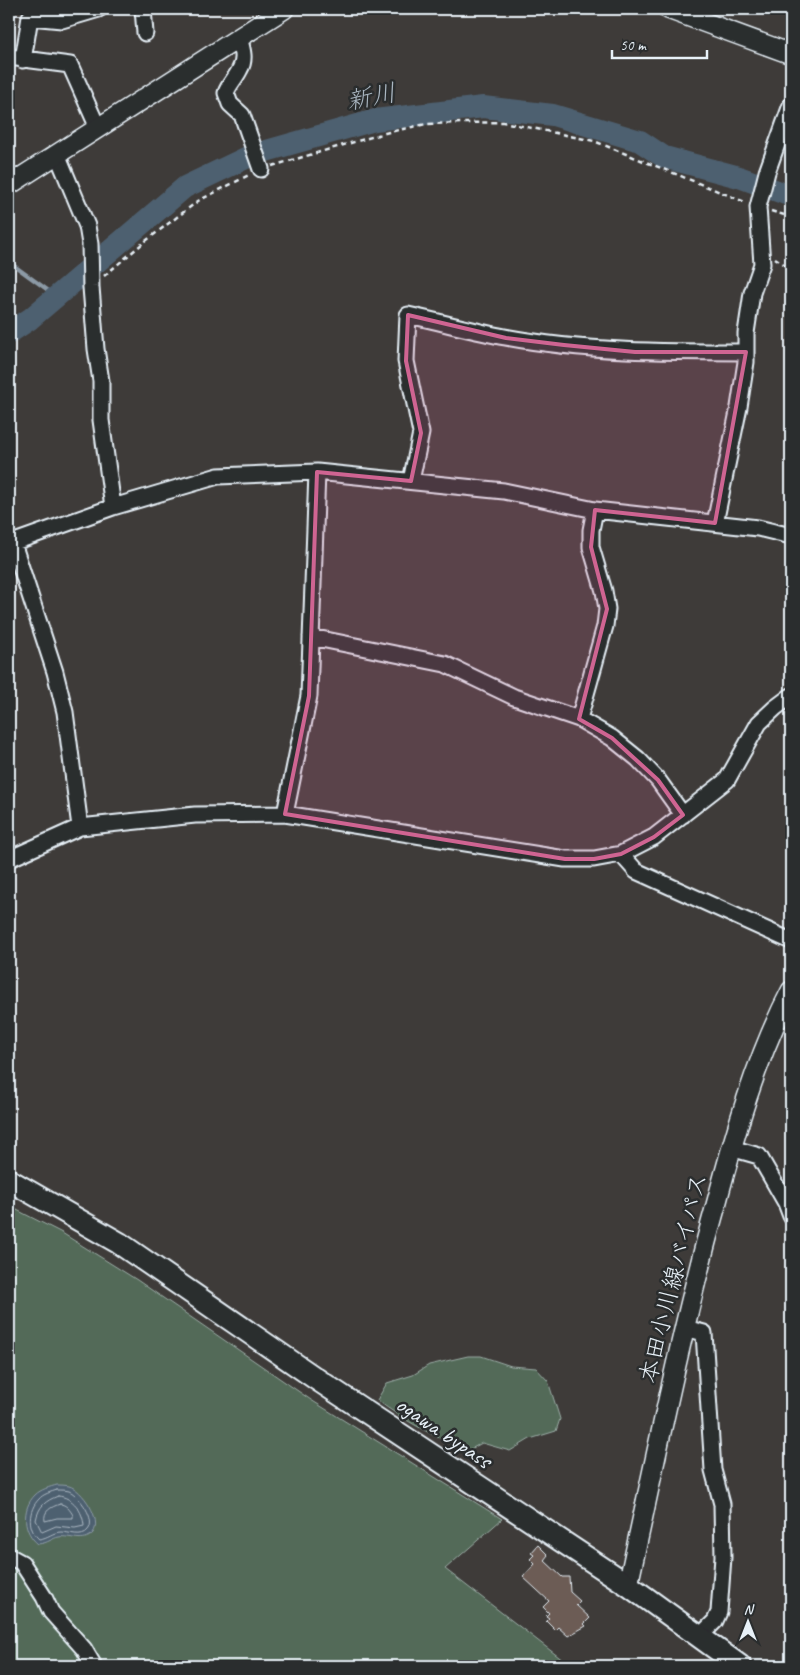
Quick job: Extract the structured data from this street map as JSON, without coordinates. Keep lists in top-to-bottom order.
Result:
{
  "streets": {
    "highway": ["ogawa bypass"],
    "main road": ["本田小川線バイパス"]
  },
  "crossings": [
    ["本田小川線バイパス", "ogawa bypass"]
  ],
  "water": ["新川"],
  "scale_bar": "50 m",
  "north": "top"
}
